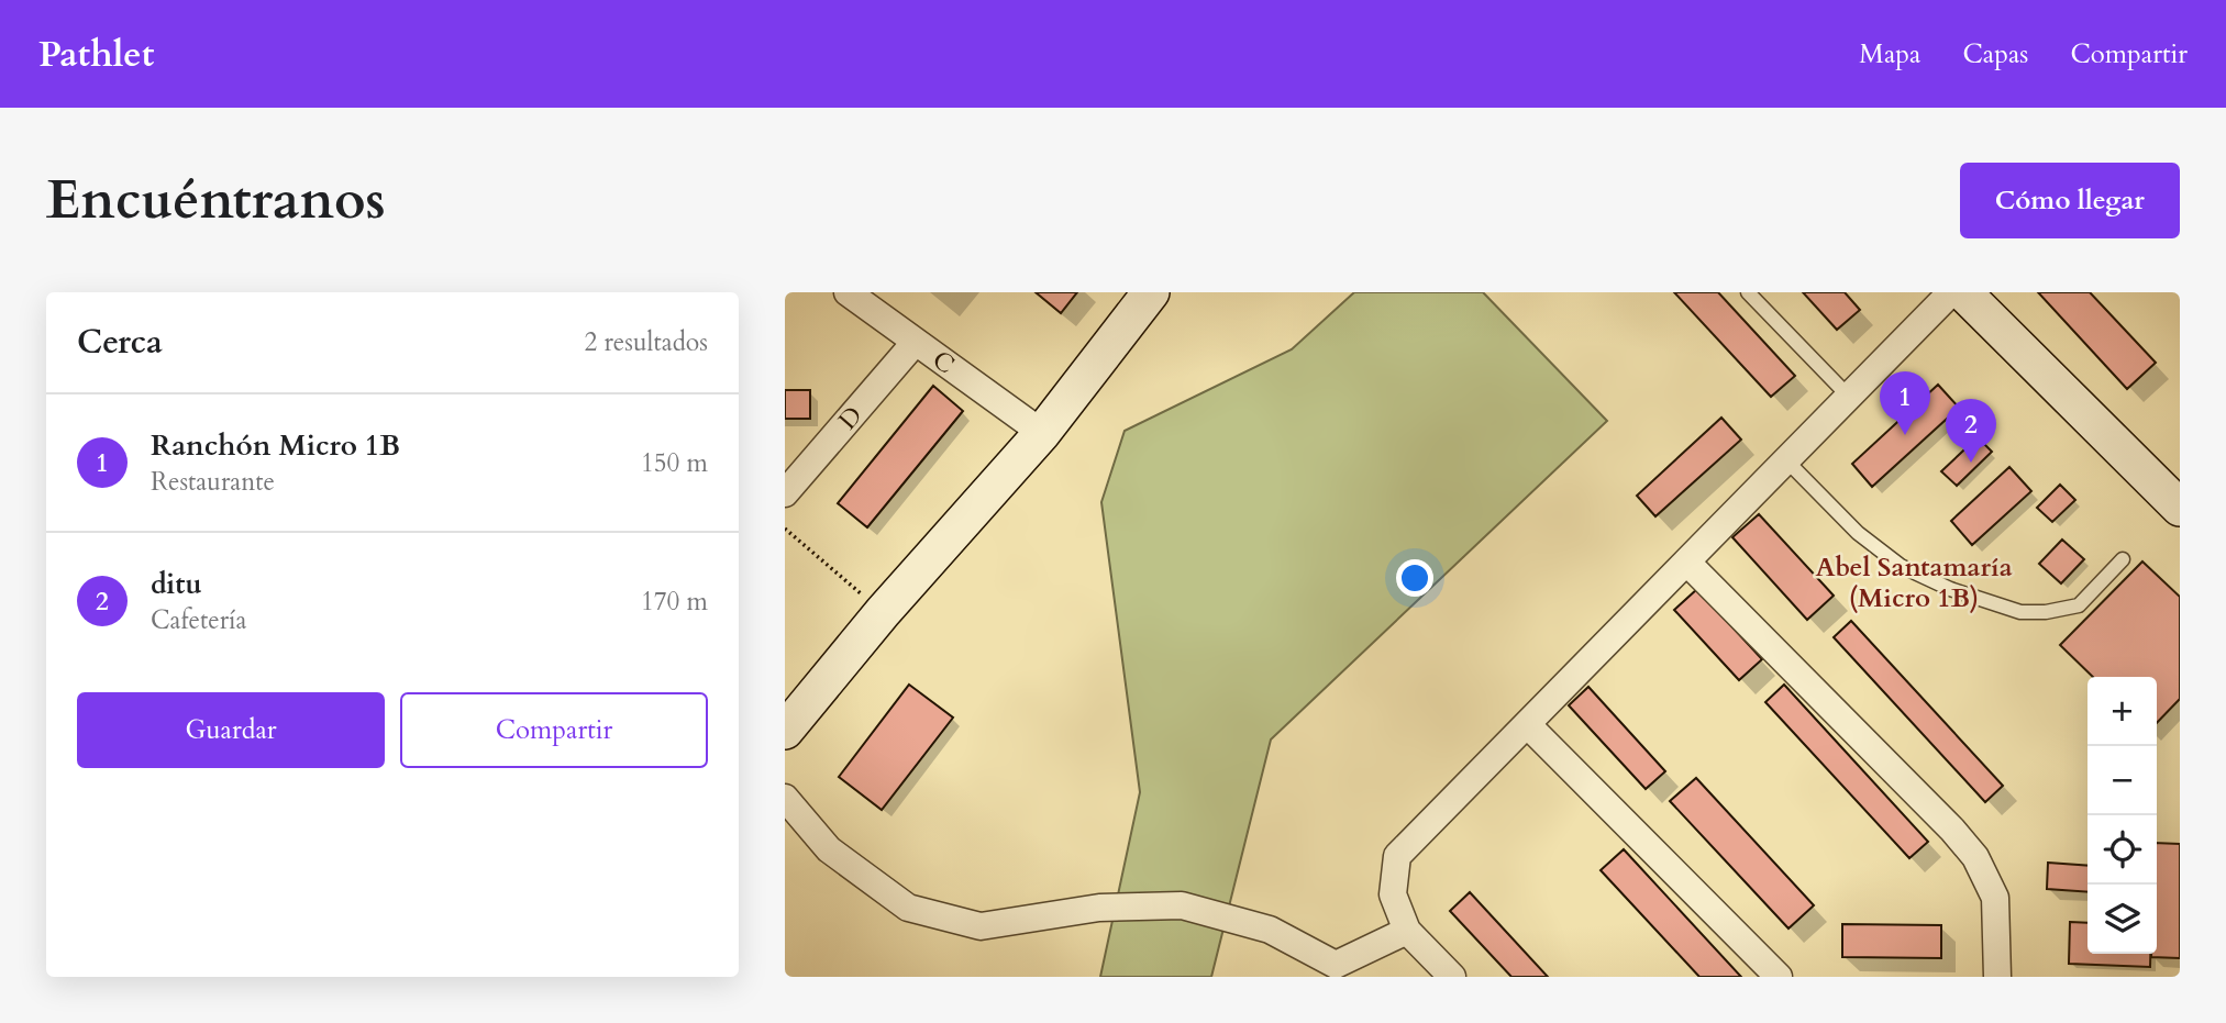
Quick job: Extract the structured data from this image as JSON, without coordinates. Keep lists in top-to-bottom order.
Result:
{
  "streets": {
    "street": ["C", "D"]
  },
  "crossings": [
    ["C", "D"]
  ],
  "districts": ["Abel Santamaría (Micro 1B)"],
  "page": {
    "header": "Pathlet",
    "nav": ["Mapa", "Capas", "Compartir"],
    "buttons": [
      "Cómo llegar",
      ["Guardar", "Compartir"]
    ],
    "title": "Encuéntranos",
    "heading": ["Cerca", "2 resultados"],
    "pins": ["1", "2"],
    "list": [
      {
        "mark": "1",
        "name": "Ranchón Micro 1B",
        "note": "Restaurante",
        "value": "150 m"
      },
      {
        "mark": "2",
        "name": "ditu",
        "note": "Cafetería",
        "value": "170 m"
      }
    ],
    "map_buttons": ["+", "−"]
  }
}
